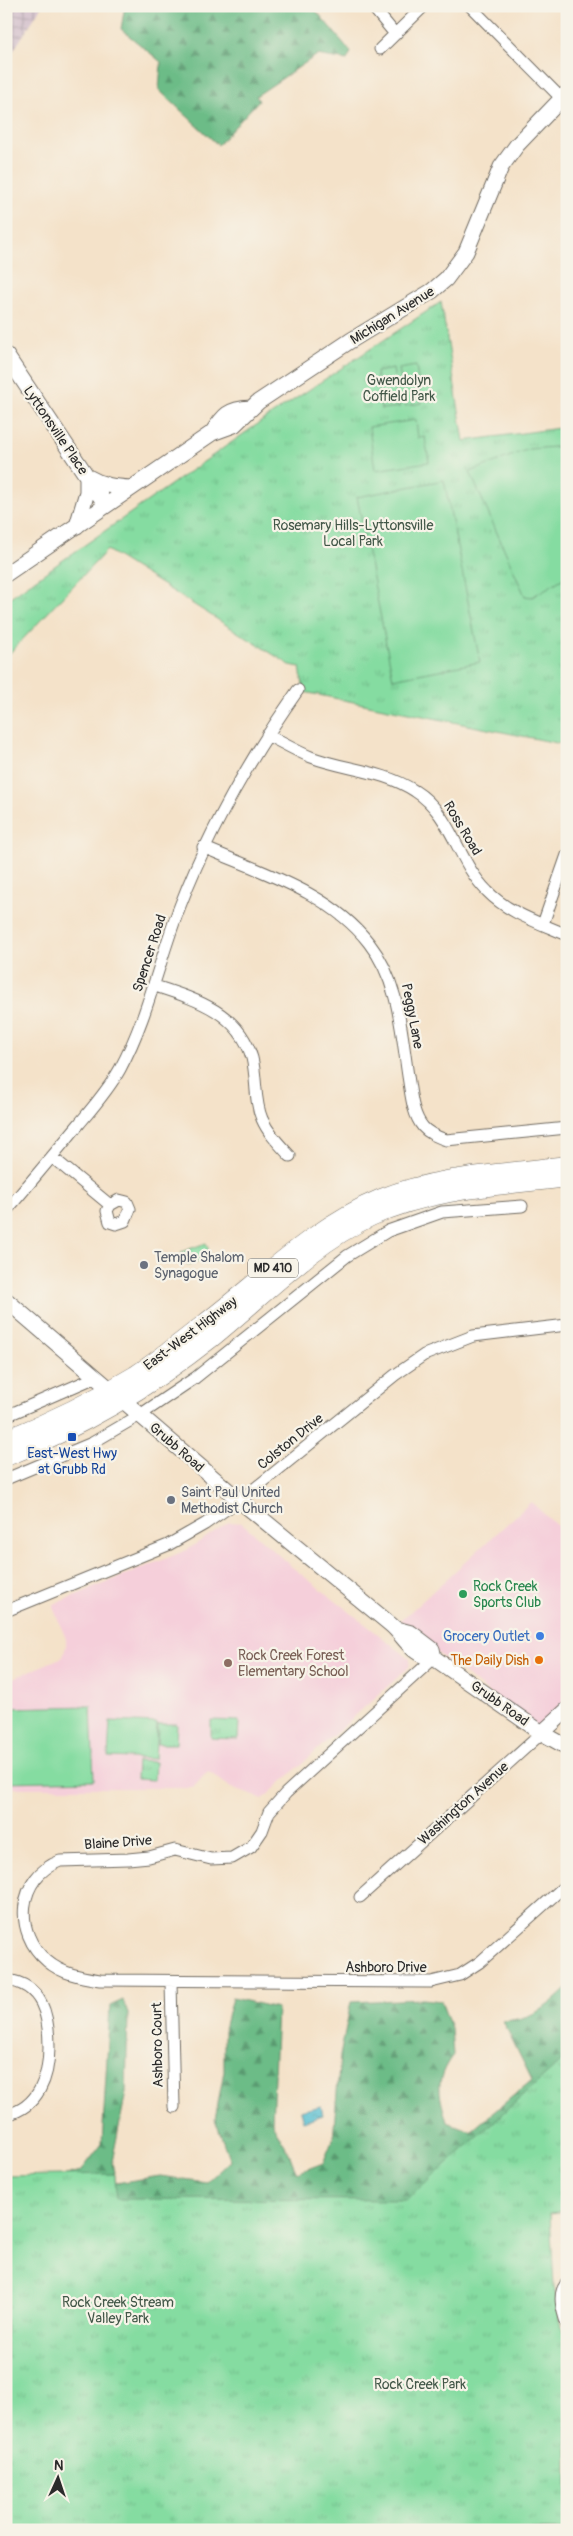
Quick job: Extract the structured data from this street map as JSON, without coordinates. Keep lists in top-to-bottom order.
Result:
{
  "streets": {
    "main road": ["MD 410", "East-West Highway"],
    "street": [
      "Michigan Avenue",
      "Lyttonsville Place",
      "Ross Road",
      "Spencer Road",
      "Peggy Lane",
      "Colston Drive",
      "Grubb Road",
      "Washington Avenue",
      "Blaine Drive",
      "Ashboro Drive",
      "Ashboro Court"
    ]
  },
  "crossings": [
    ["Michigan Avenue", "Lyttonsville Place"],
    ["Ross Road", "Spencer Road"],
    ["Spencer Road", "Peggy Lane"],
    ["East-West Highway", "Grubb Road"],
    ["Colston Drive", "Grubb Road"],
    ["Grubb Road", "Washington Avenue"],
    ["Grubb Road", "Blaine Drive"],
    ["Blaine Drive", "Ashboro Drive"],
    ["Blaine Drive", "Ashboro Court"],
    ["Ashboro Drive", "Ashboro Court"]
  ],
  "parks": [
    "Gwendolyn Coffield Park",
    "Rosemary Hills-Lyttonsville Local Park",
    "Rock Creek Stream Valley Park",
    "Rock Creek Park"
  ],
  "places": {
    "other": [
      "Temple Shalom Synagogue",
      "Saint Paul United Methodist Church",
      "Rock Creek Sports Club",
      "Grocery Outlet",
      "The Daily Dish",
      "Rock Creek Forest Elementary School"
    ],
    "transit": ["East-West Hwy at Grubb Rd"]
  },
  "north": "top"
}
